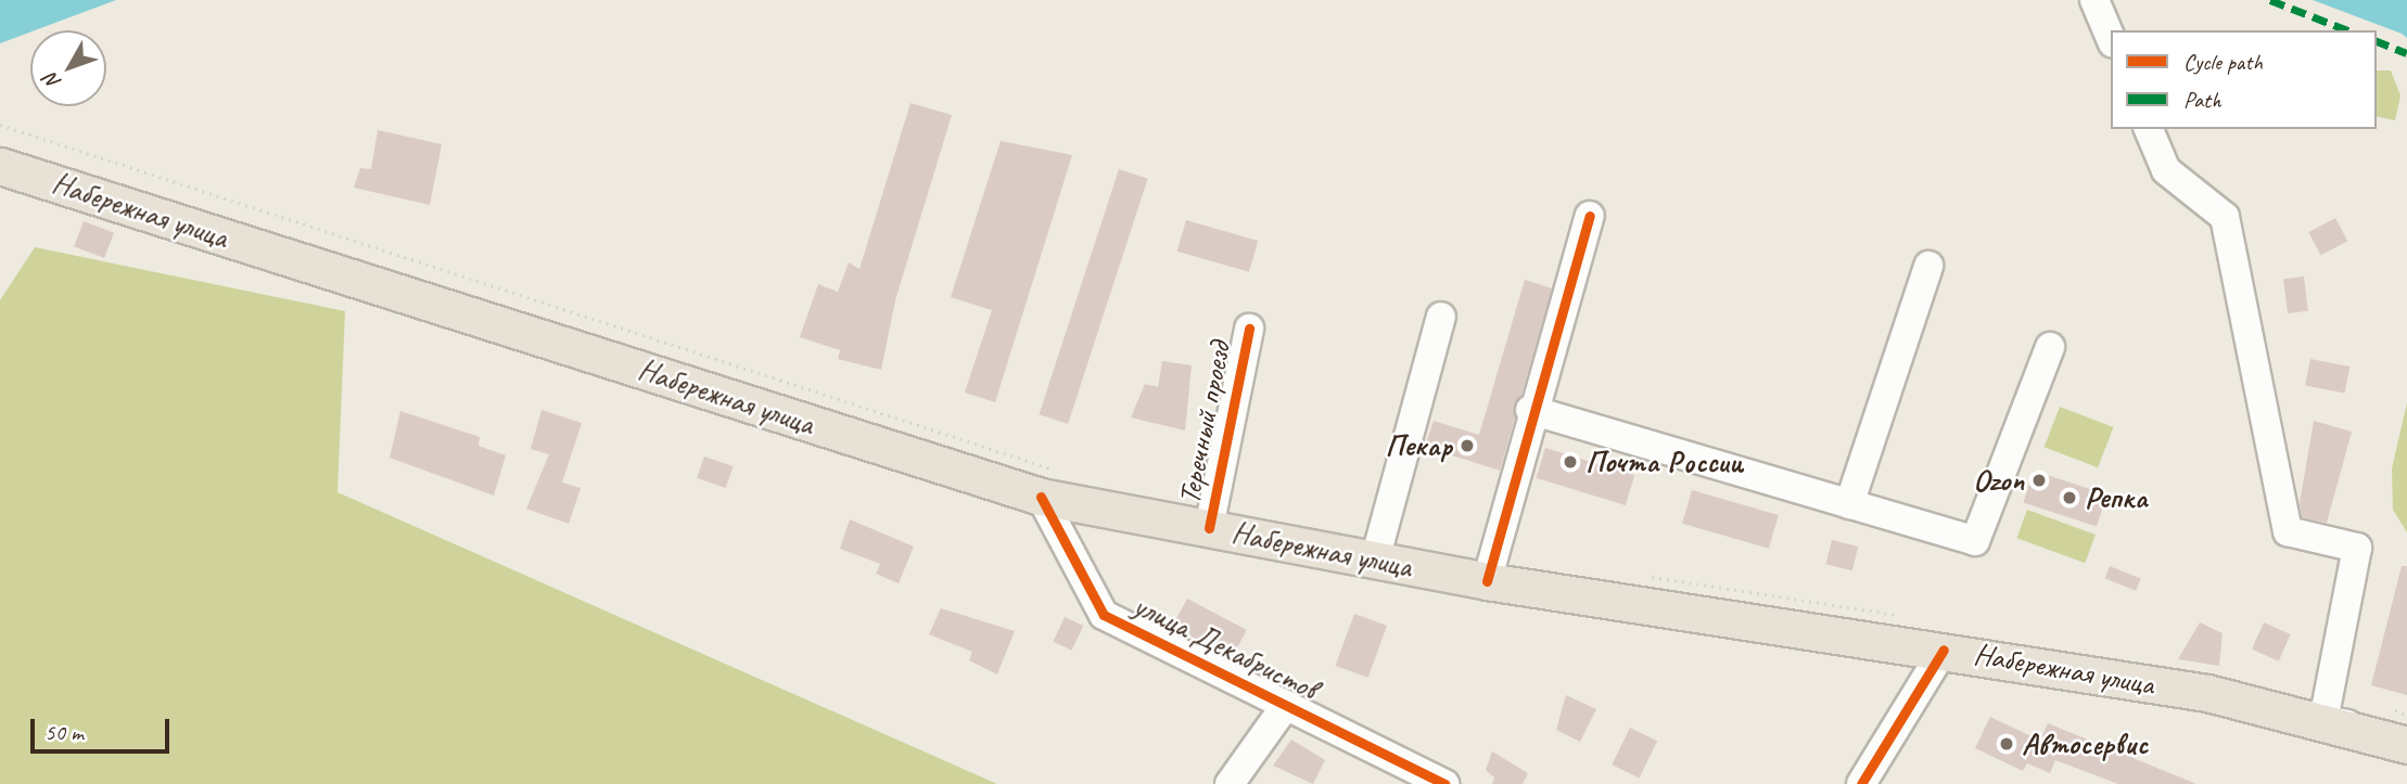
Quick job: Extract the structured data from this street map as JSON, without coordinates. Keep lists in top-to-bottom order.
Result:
{
  "streets": {
    "main road": ["Набережная улица"],
    "street": ["Теречный проезд", "улица Декабристов"]
  },
  "crossings": [
    ["Набережная улица", "Теречный проезд"],
    ["Набережная улица", "улица Декабристов"]
  ],
  "places": [
    "Пекар",
    "Почта России",
    "Ozon",
    "Репка",
    "Автосервис"
  ],
  "legend": ["Cycle path", "Path"],
  "scale_bar": "50 m",
  "north": "bottom left"
}
